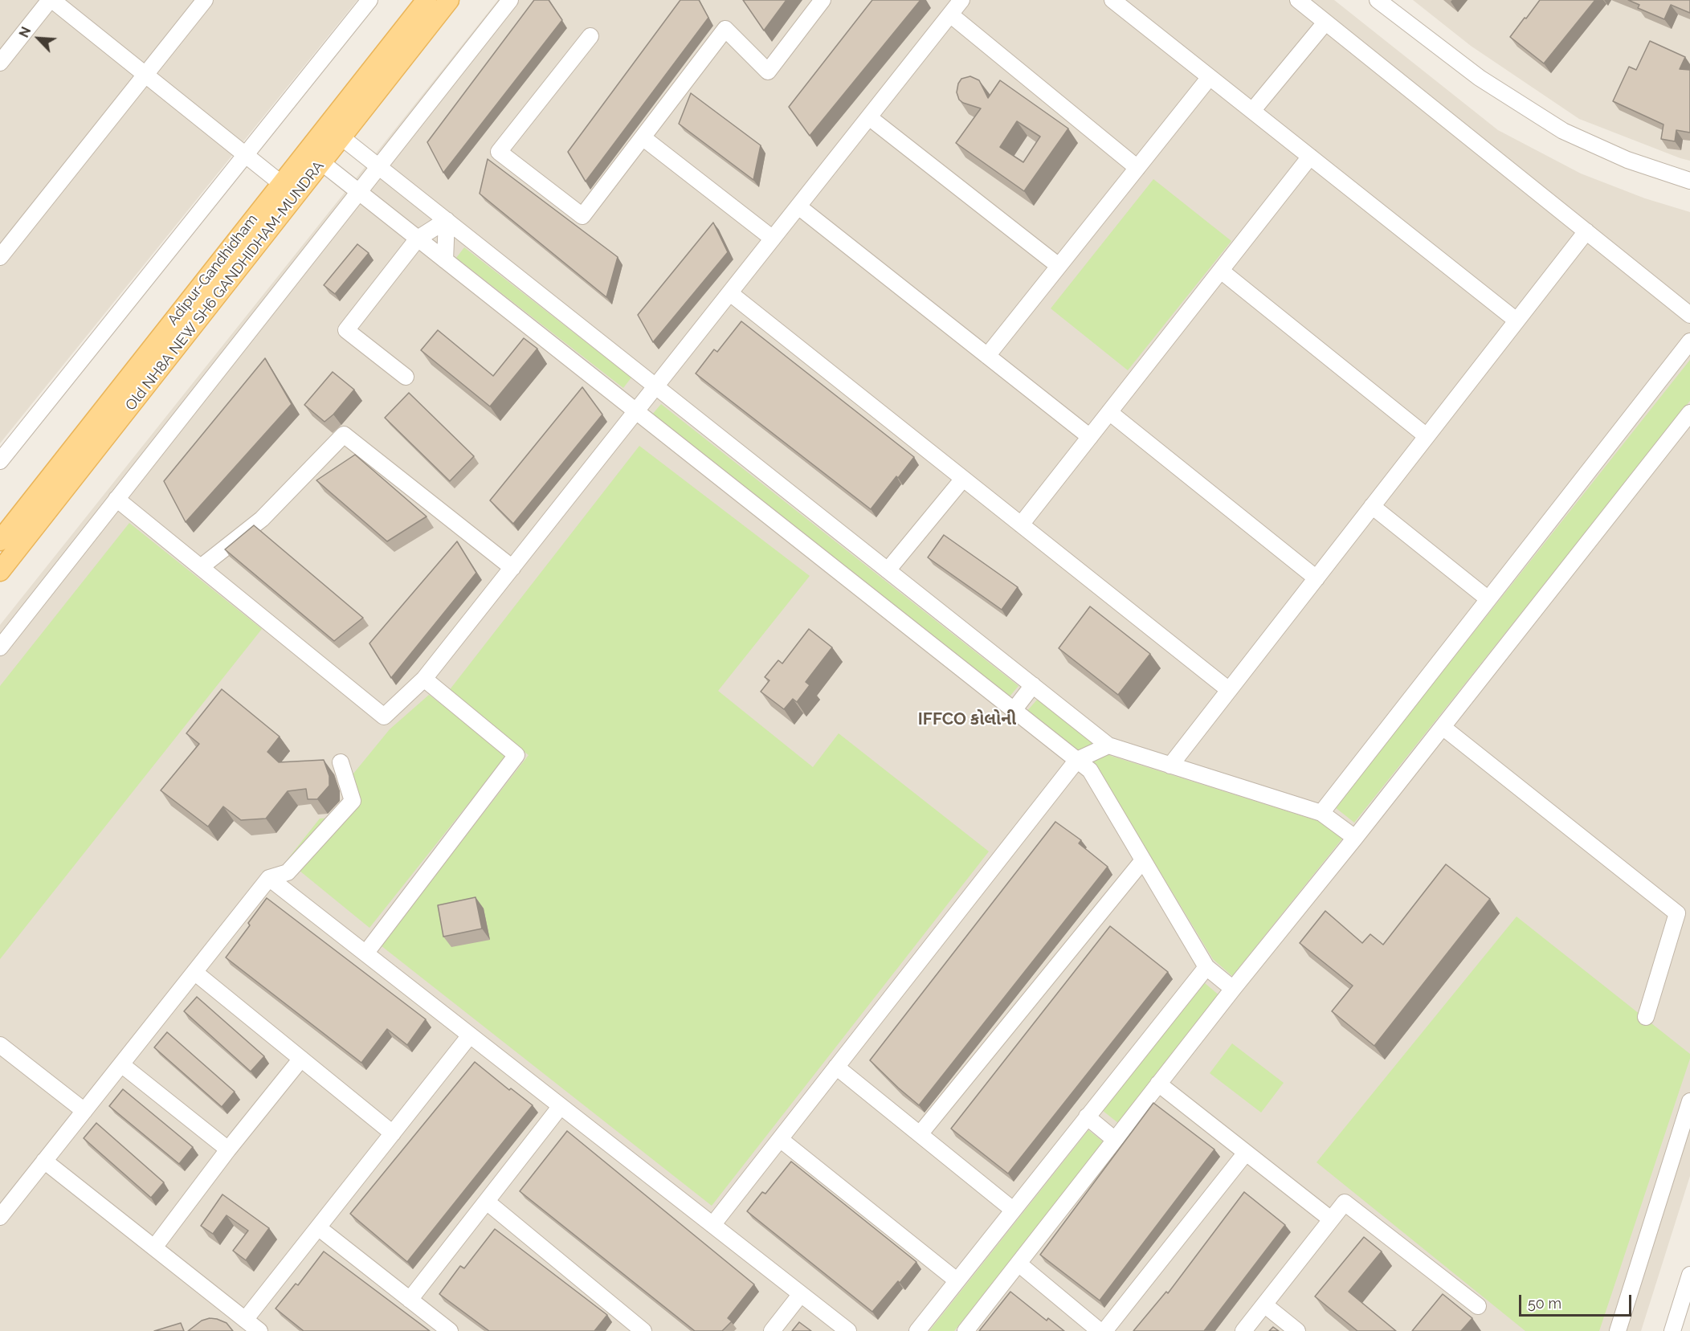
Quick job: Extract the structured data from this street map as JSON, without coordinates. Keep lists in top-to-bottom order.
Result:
{
  "streets": {
    "main road": ["Adipur-Gandhidham", "Old NH8A NEW SH6 GANDHIDHAM-MUNDRA"]
  },
  "crossings": [
    ["Adipur-Gandhidham", "Old NH8A NEW SH6 GANDHIDHAM-MUNDRA"]
  ],
  "districts": ["IFFCO કોલોની"],
  "scale_bar": "50 m",
  "north": "top left"
}
